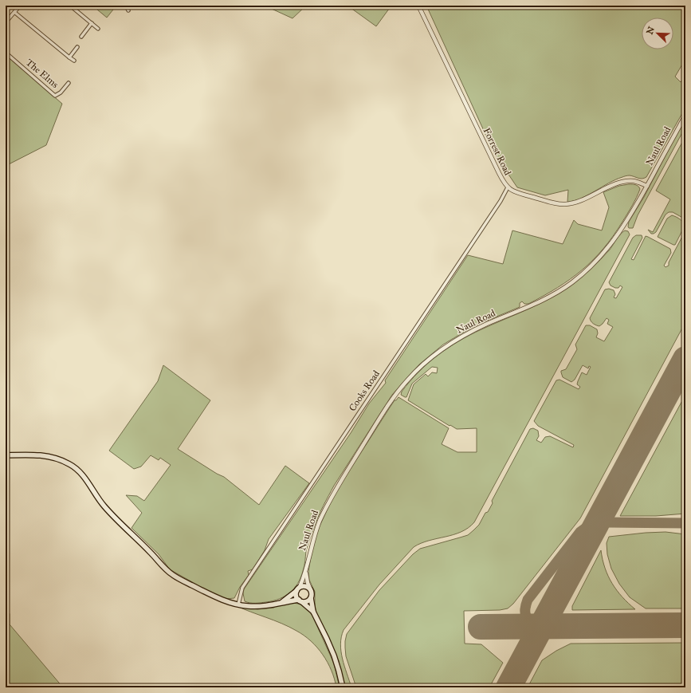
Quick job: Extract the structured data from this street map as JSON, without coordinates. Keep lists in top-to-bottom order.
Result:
{
  "streets": {
    "main road": ["Naul Road"],
    "street": ["The Elms", "Forrest Road", "Cooks Road"]
  },
  "crossings": [
    ["Naul Road", "Forrest Road"],
    ["Naul Road", "Cooks Road"],
    ["Forrest Road", "Cooks Road"]
  ],
  "north": "top left"
}
